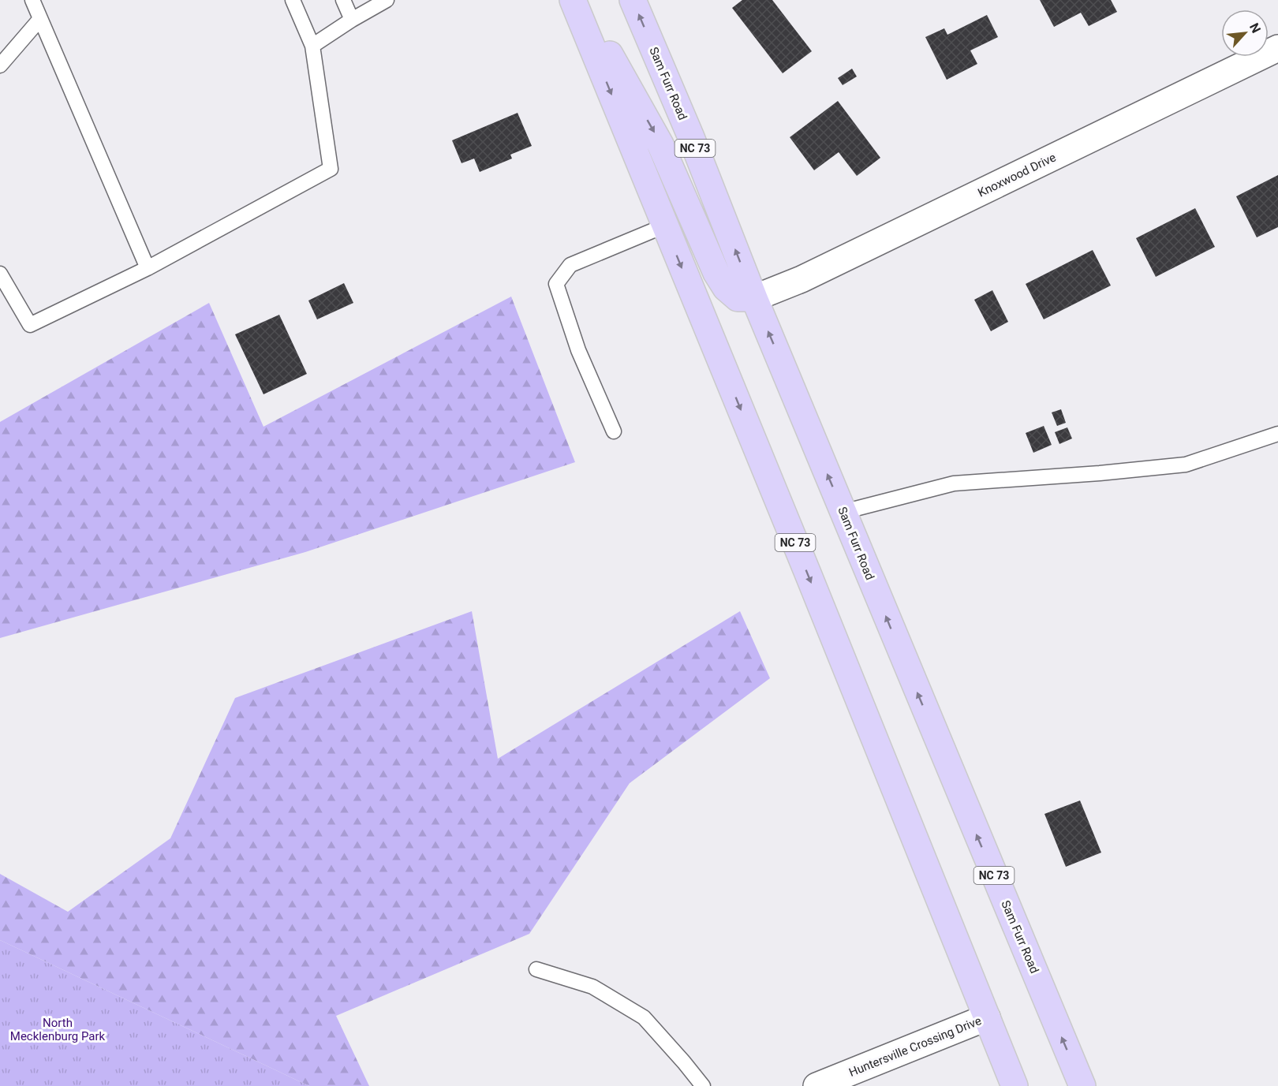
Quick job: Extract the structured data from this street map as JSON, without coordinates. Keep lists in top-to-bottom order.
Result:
{
  "streets": {
    "main road": ["Sam Furr Road", "NC 73"],
    "street": ["Knoxwood Drive", "Huntersville Crossing Drive"]
  },
  "crossings": [
    ["Sam Furr Road", "Knoxwood Drive"],
    ["NC 73", "Huntersville Crossing Drive"]
  ],
  "parks": ["North Mecklenburg Park"],
  "north": "top right"
}
